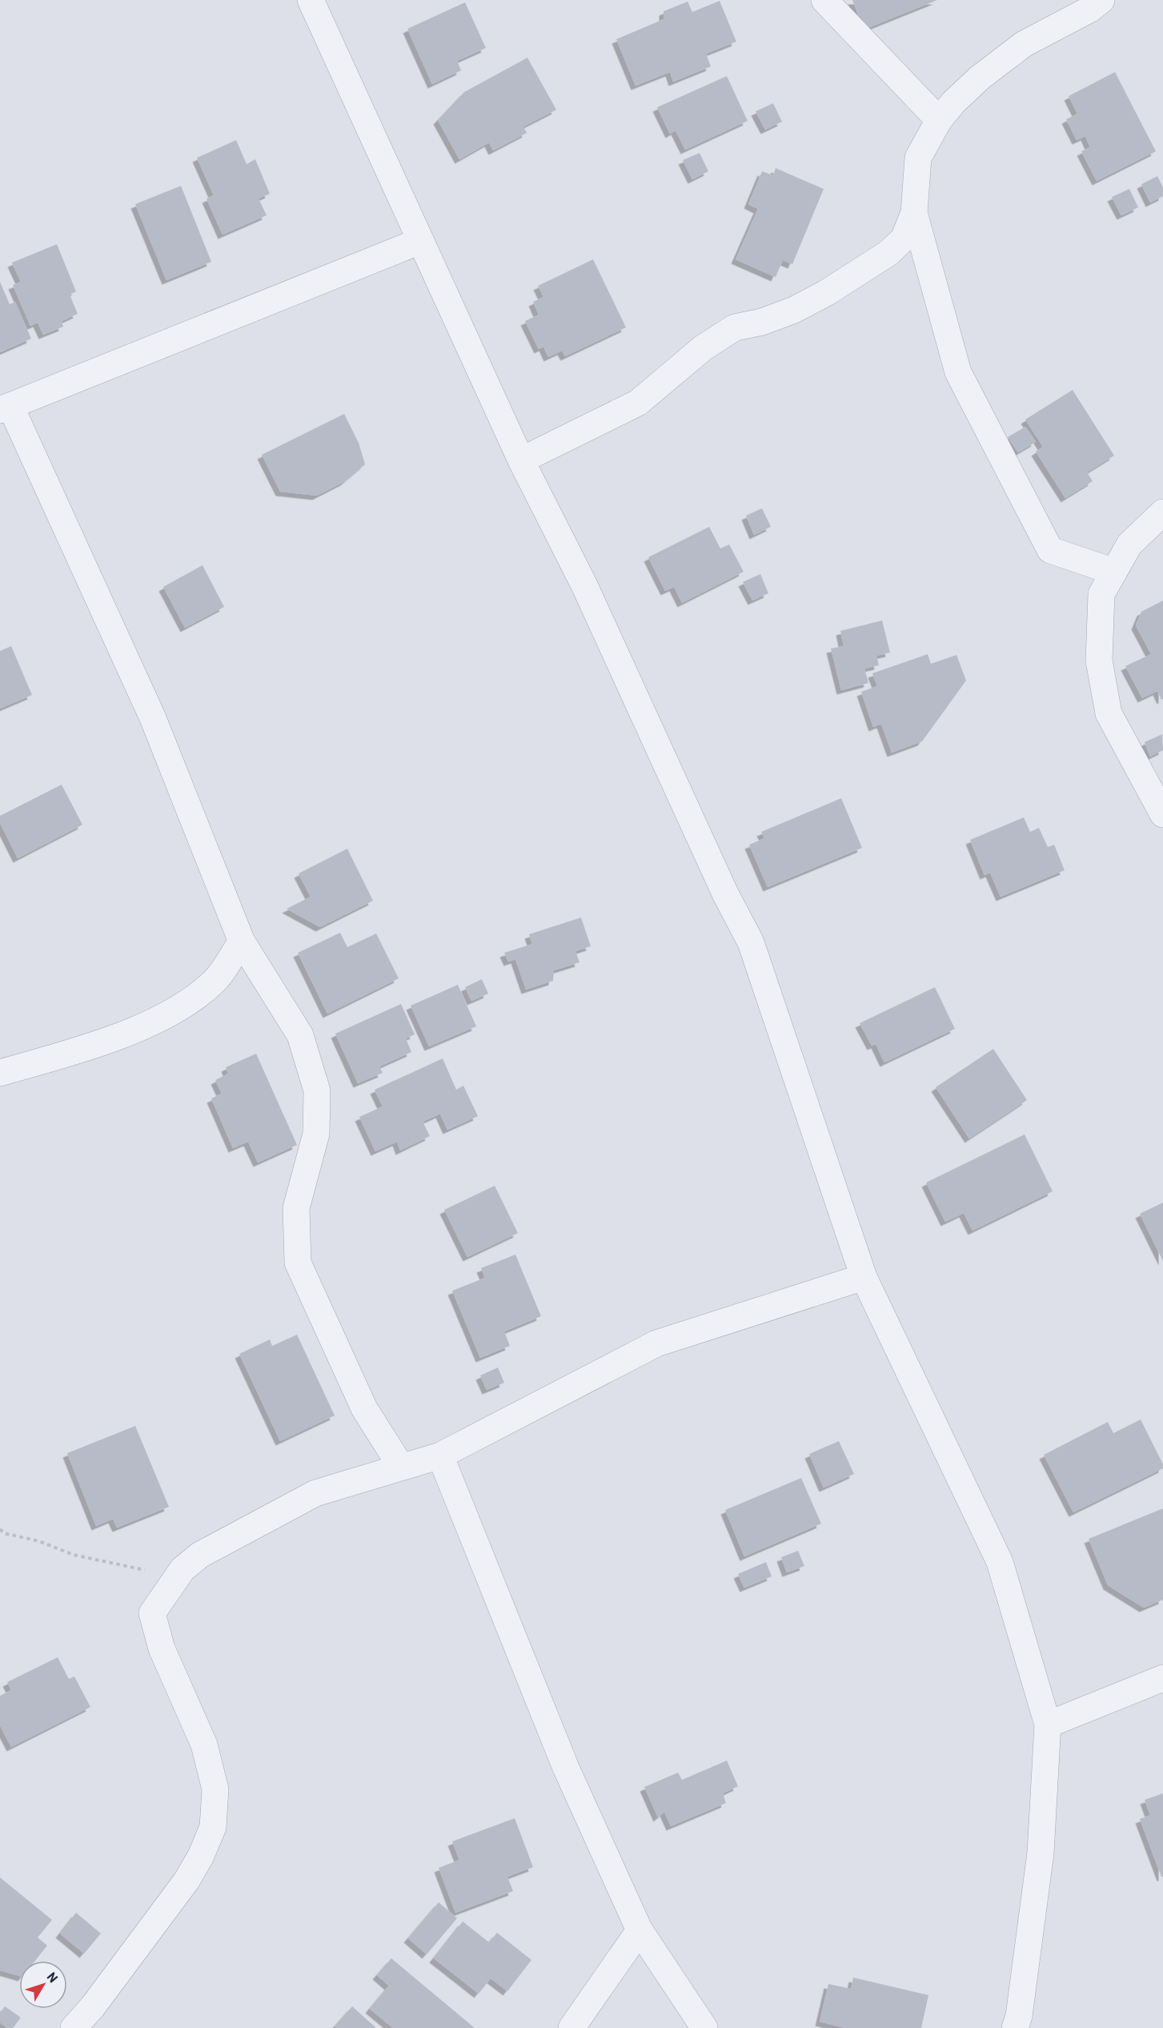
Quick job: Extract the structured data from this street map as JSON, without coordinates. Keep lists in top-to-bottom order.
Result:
{
  "north": "top right"
}
